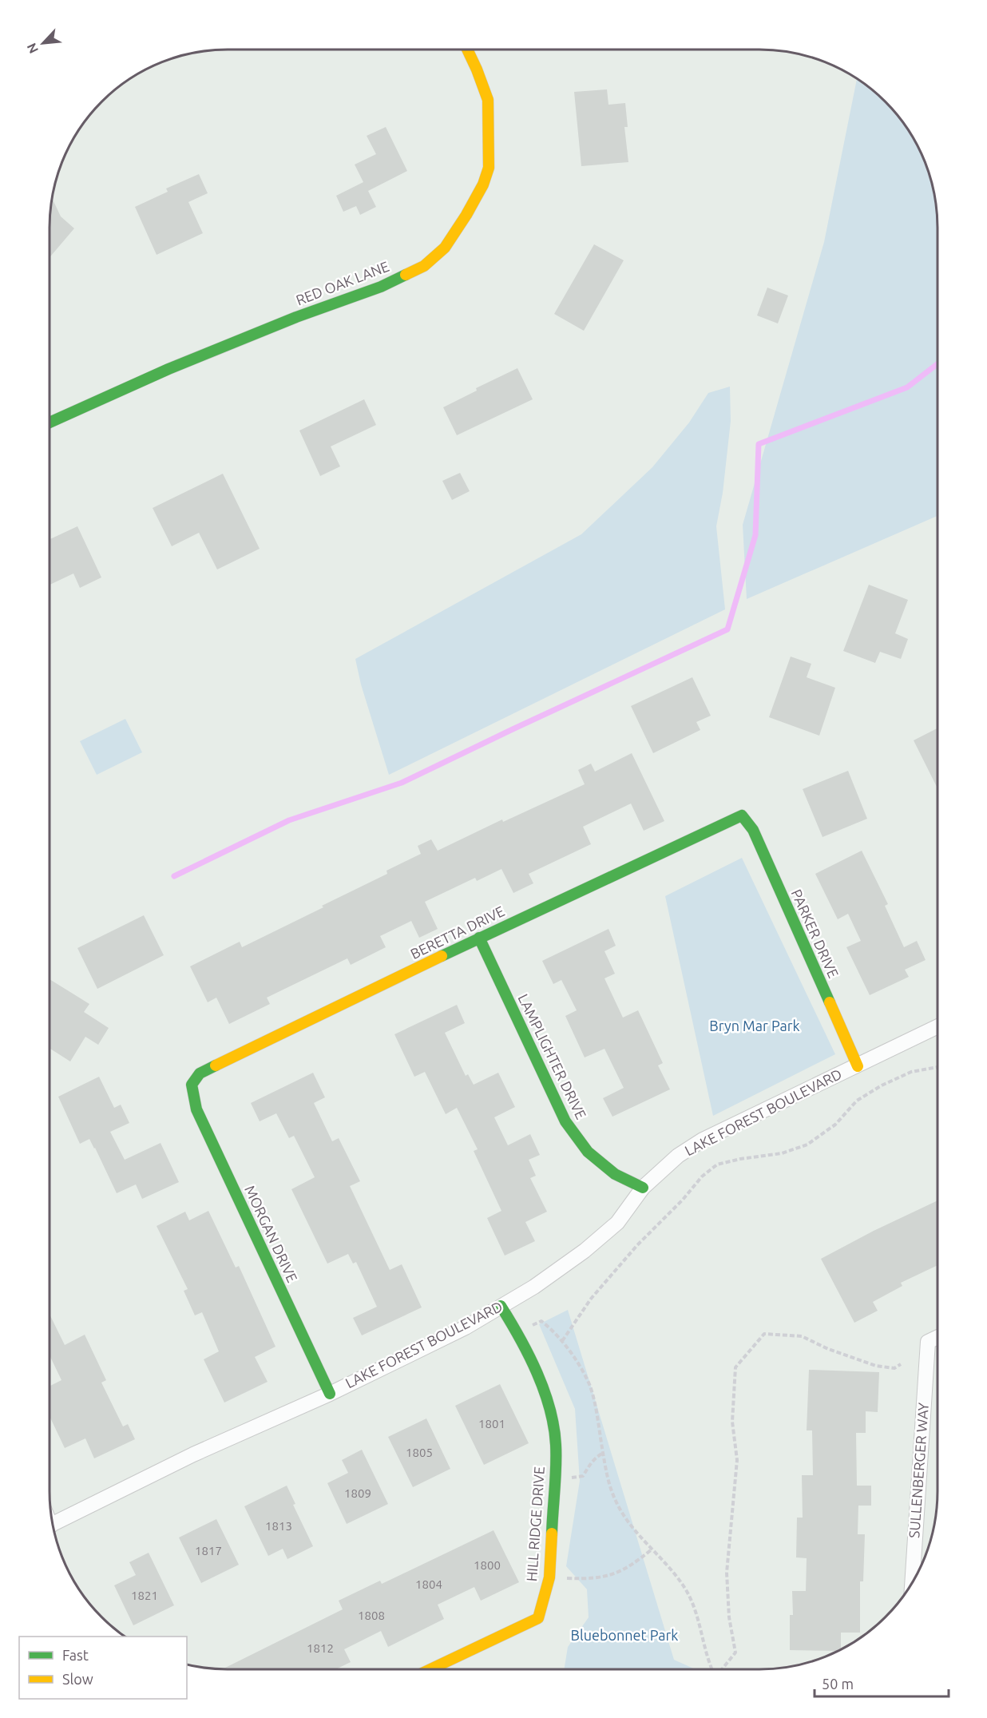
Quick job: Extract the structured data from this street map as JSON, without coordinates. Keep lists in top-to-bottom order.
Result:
{
  "streets": {
    "street": [
      "RED OAK LANE",
      "BERETTA DRIVE",
      "PARKER DRIVE",
      "LAMPLIGHTER DRIVE",
      "LAKE FOREST BOULEVARD",
      "MORGAN DRIVE",
      "SULLENBERGER WAY",
      "HILL RIDGE DRIVE"
    ]
  },
  "crossings": [
    ["BERETTA DRIVE", "PARKER DRIVE"],
    ["BERETTA DRIVE", "LAMPLIGHTER DRIVE"],
    ["BERETTA DRIVE", "MORGAN DRIVE"],
    ["PARKER DRIVE", "LAKE FOREST BOULEVARD"],
    ["LAMPLIGHTER DRIVE", "LAKE FOREST BOULEVARD"],
    ["LAKE FOREST BOULEVARD", "MORGAN DRIVE"],
    ["LAKE FOREST BOULEVARD", "HILL RIDGE DRIVE"]
  ],
  "parks": ["Bryn Mar Park", "Bluebonnet Park"],
  "house_numbers": [
    "1801",
    "1805",
    "1809",
    "1813",
    "1817",
    "1800",
    "1804",
    "1821",
    "1808",
    "1812"
  ],
  "legend": ["Fast", "Slow"],
  "scale_bar": "50 m",
  "north": "bottom left"
}
